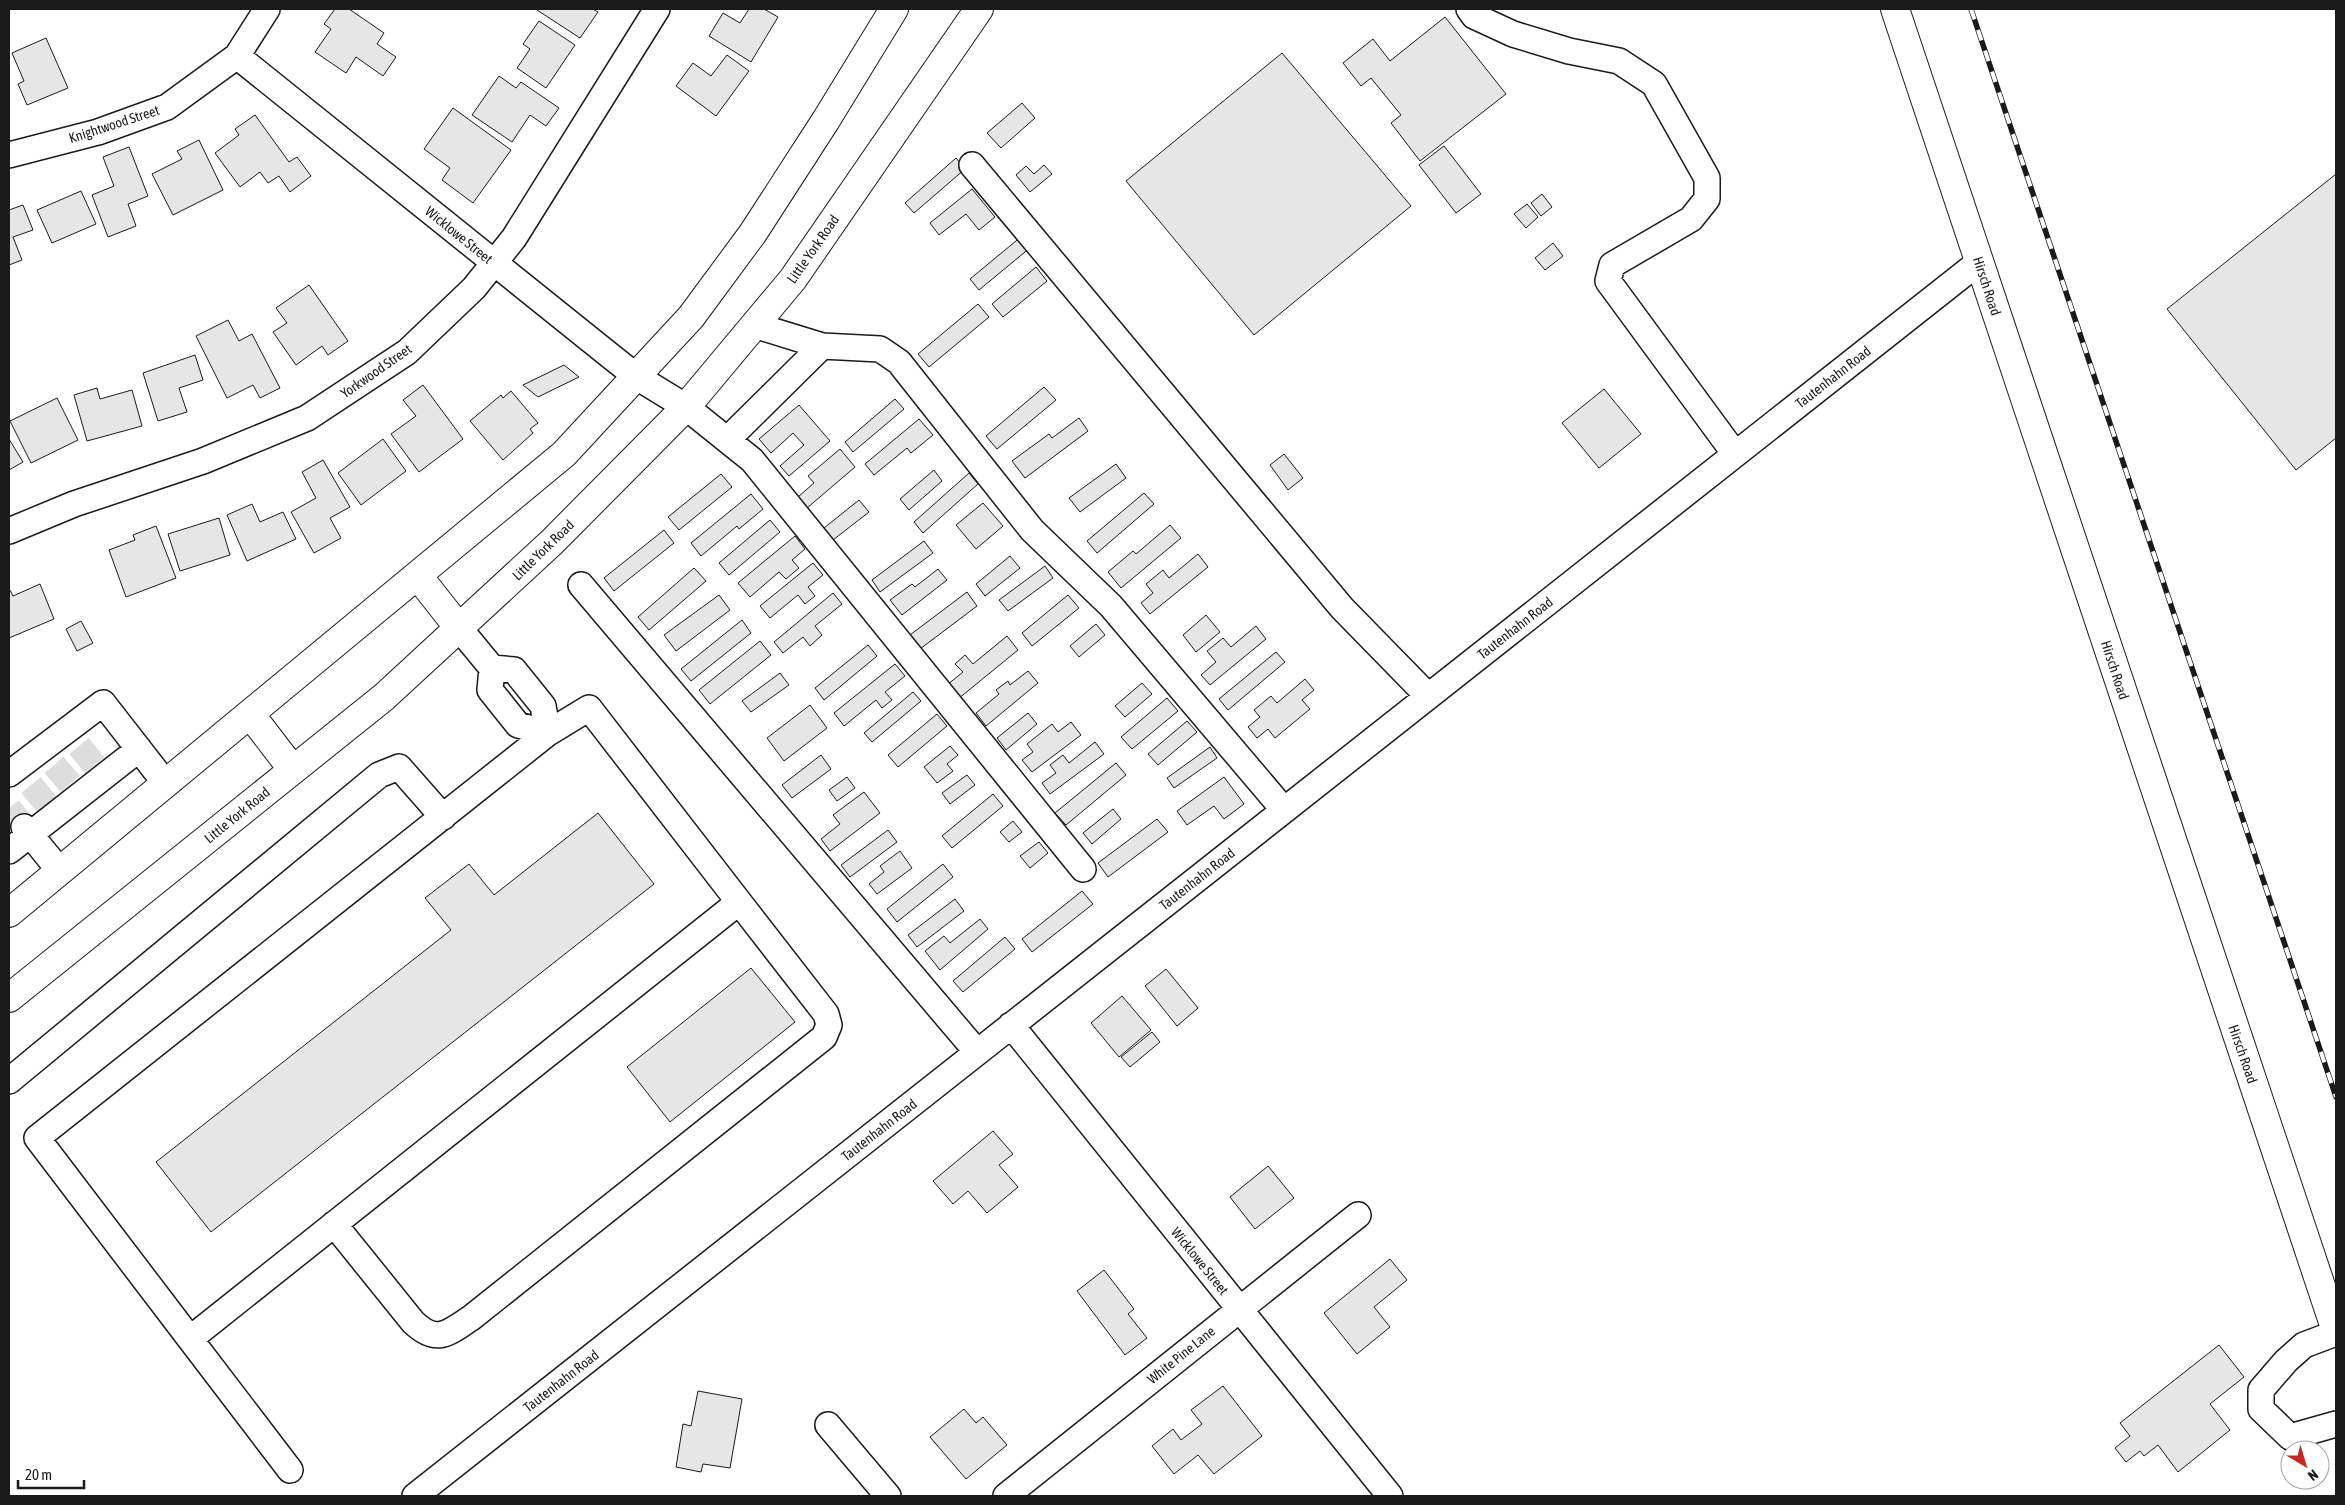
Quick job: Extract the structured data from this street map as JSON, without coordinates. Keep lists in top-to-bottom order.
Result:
{
  "streets": {
    "main road": ["Little York Road", "Hirsch Road"],
    "street": [
      "Knightwood Street",
      "Wicklowe Street",
      "Yorkwood Street",
      "Tautenhahn Road",
      "White Pine Lane"
    ]
  },
  "crossings": [
    ["Knightwood Street", "Wicklowe Street"],
    ["Wicklowe Street", "Little York Road"],
    ["Wicklowe Street", "Yorkwood Street"],
    ["Wicklowe Street", "Tautenhahn Road"],
    ["Wicklowe Street", "White Pine Lane"],
    ["Hirsch Road", "Tautenhahn Road"]
  ],
  "scale_bar": "20 m",
  "north": "bottom right"
}
